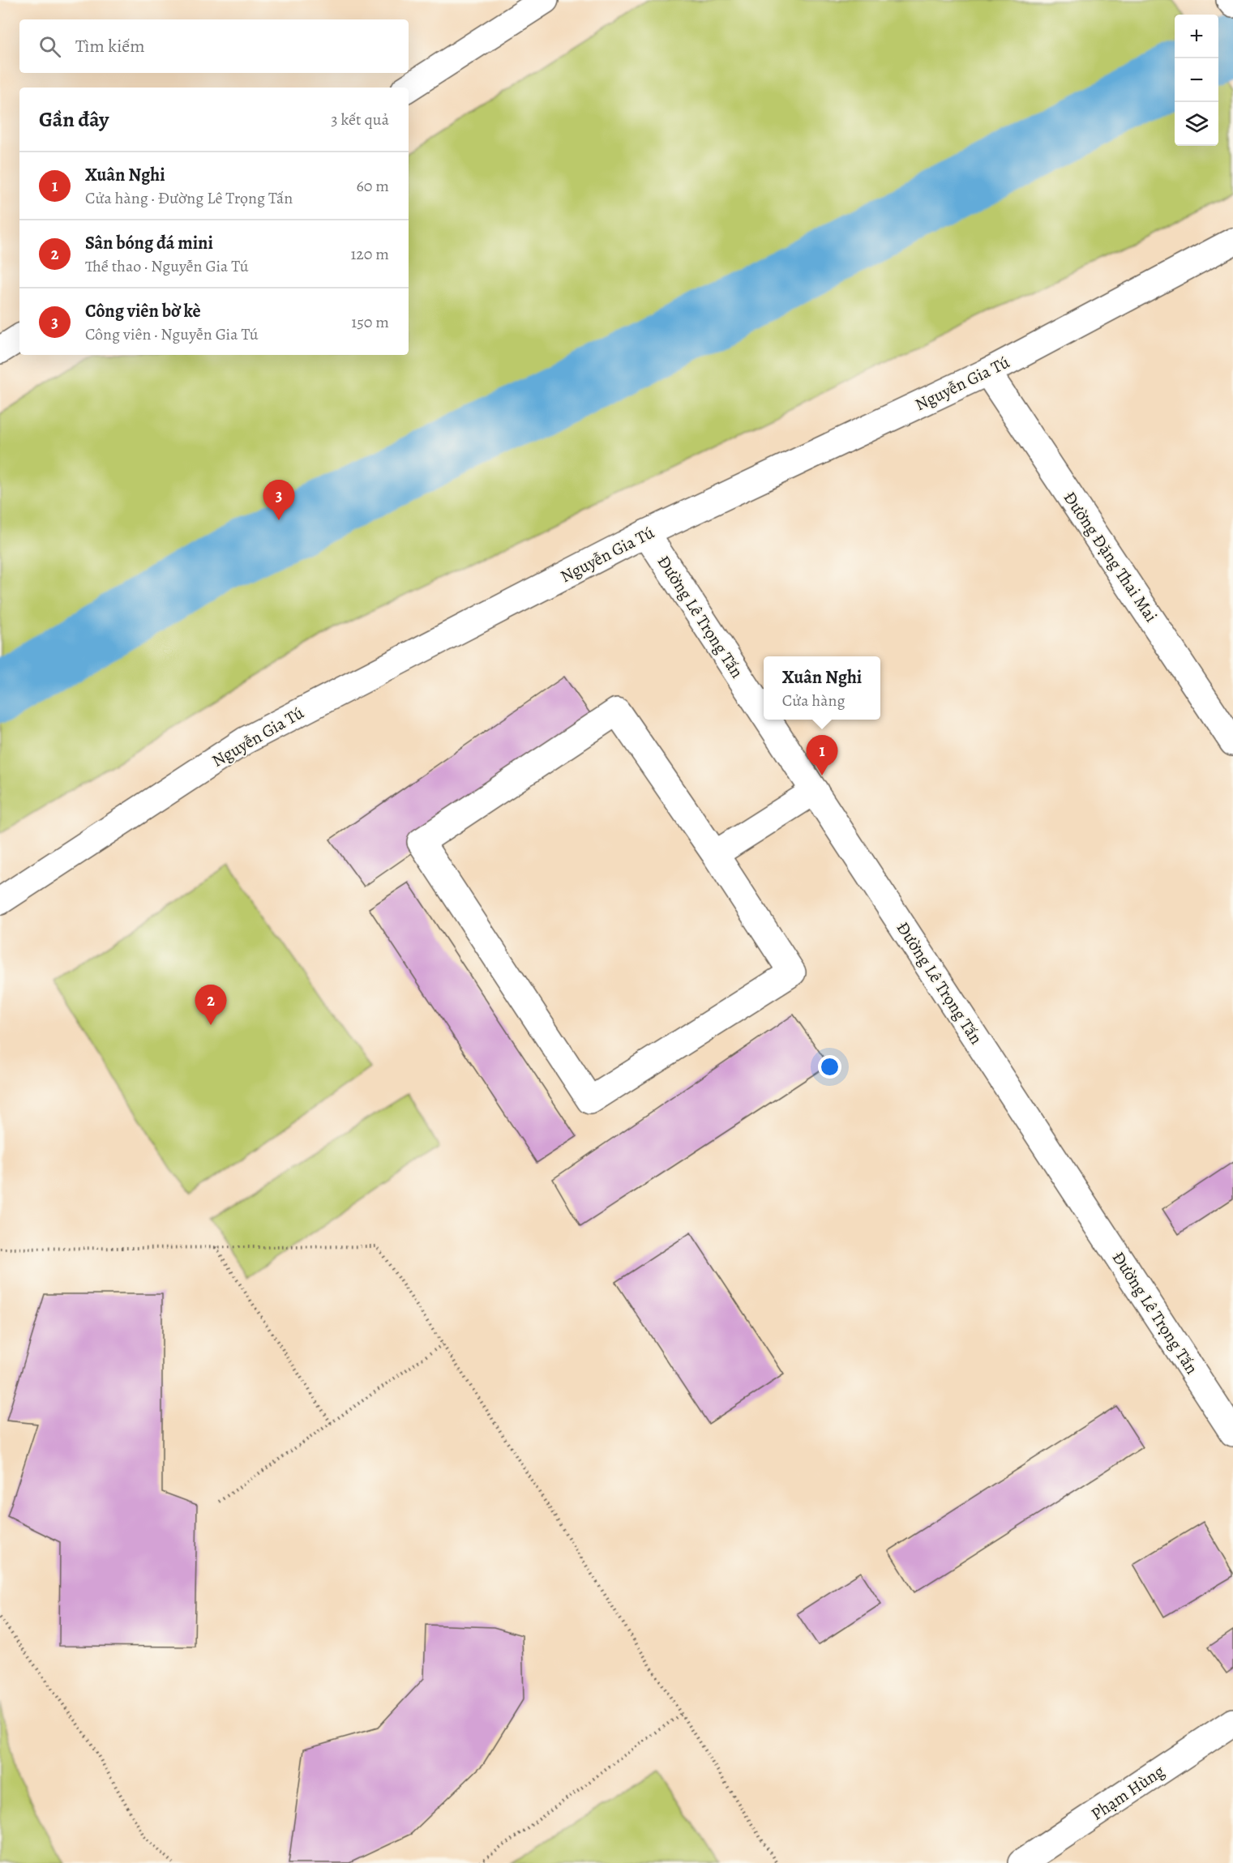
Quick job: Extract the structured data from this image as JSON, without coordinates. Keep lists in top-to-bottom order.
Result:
{
  "streets": {
    "street": [
      "Nguyễn Gia Tú",
      "Đường Đặng Thai Mai",
      "Đường Lê Trọng Tấn",
      "Phạm Hùng"
    ]
  },
  "crossings": [
    ["Nguyễn Gia Tú", "Đường Đặng Thai Mai"],
    ["Nguyễn Gia Tú", "Đường Lê Trọng Tấn"]
  ],
  "page": {
    "map_buttons": ["+", "−"],
    "search": "Tìm kiếm",
    "heading": ["Gần đây", "3 kết quả"],
    "list": [
      {
        "mark": "1",
        "name": "Xuân Nghi",
        "note": "Cửa hàng · Đường Lê Trọng Tấn",
        "value": "60 m"
      },
      {
        "mark": "2",
        "name": "Sân bóng đá mini",
        "note": "Thể thao · Nguyễn Gia Tú",
        "value": "120 m"
      },
      {
        "mark": "3",
        "name": "Công viên bờ kè",
        "note": "Công viên · Nguyễn Gia Tú",
        "value": "150 m"
      }
    ],
    "pins": ["3", "1", "2"],
    "popup": ["Xuân Nghi", "Cửa hàng"]
  }
}
